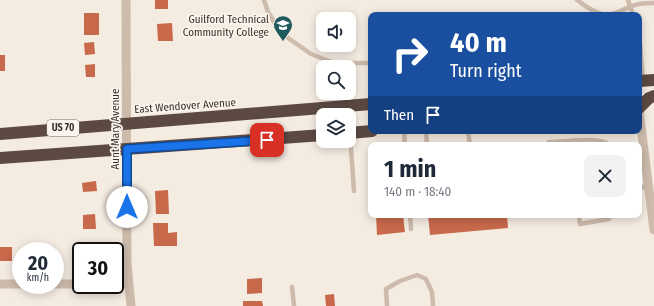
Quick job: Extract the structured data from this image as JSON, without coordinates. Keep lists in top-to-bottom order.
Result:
{
  "streets": {
    "highway": ["East Wendover Avenue", "US 70"],
    "street": ["Aunt Mary Avenue"]
  },
  "crossings": [
    ["East Wendover Avenue", "Aunt Mary Avenue"],
    ["US 70", "Aunt Mary Avenue"]
  ],
  "places": {
    "school or university": ["Guilford Technical Community College"]
  },
  "page": {
    "turn": ["40 m", "Turn right"],
    "then": "Then",
    "heading": ["1 min", "140 m · 18:40"],
    "speed": "20 km/h",
    "limit": "30"
  }
}
